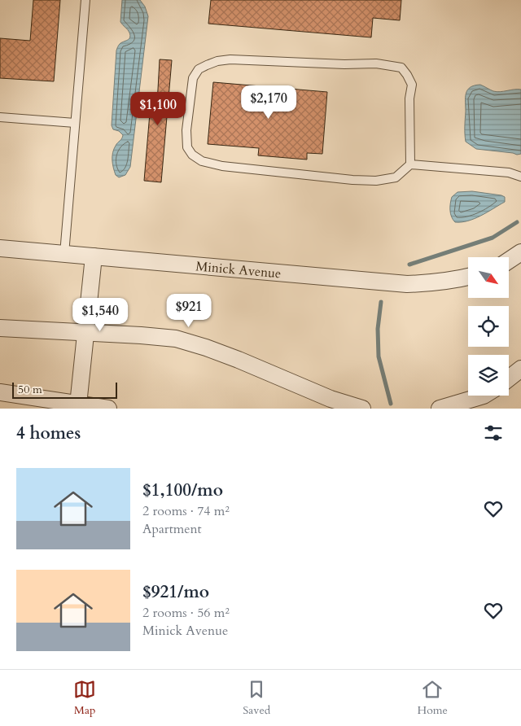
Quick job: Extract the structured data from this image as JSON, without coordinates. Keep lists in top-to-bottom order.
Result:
{
  "streets": {
    "street": ["Minick Avenue"]
  },
  "scale_bar": "50 m",
  "north": "bottom right",
  "page": {
    "price": [
      "$2,170",
      "$1,100",
      "$921",
      "$1,540"
    ],
    "scale": "50 m",
    "heading": "4 homes",
    "list": [
      {
        "name": "$1,100/mo",
        "note": "2 rooms · 74 m² · Apartment"
      },
      {
        "name": "$921/mo",
        "note": "2 rooms · 56 m² · Minick Avenue"
      }
    ],
    "tabs": ["Map", "Saved", "Home"]
  }
}
